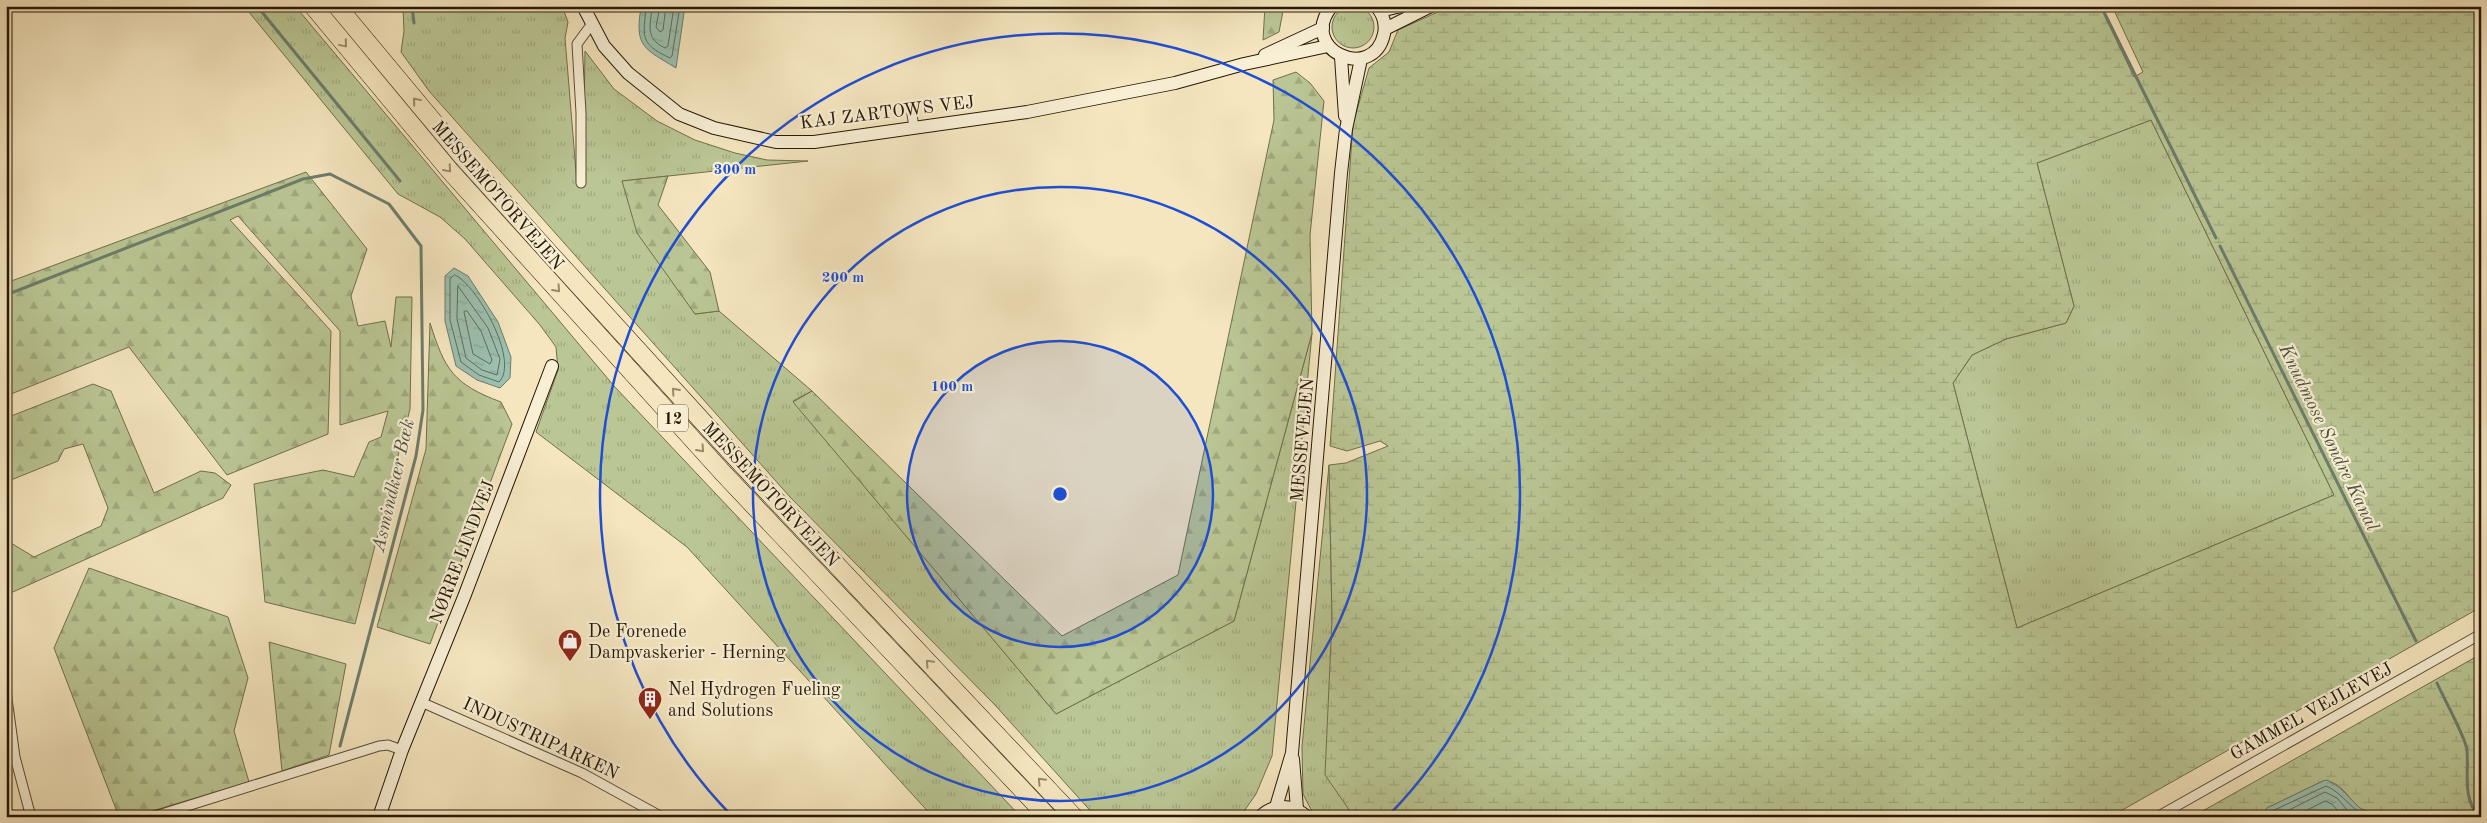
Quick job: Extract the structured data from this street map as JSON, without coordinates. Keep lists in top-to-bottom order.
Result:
{
  "streets": {
    "highway": ["MESSEMOTORVEJEN", "12"],
    "street": [
      "KAJ ZARTOWS VEJ",
      "MESSEVEJEN",
      "NØRRE LINDVEJ",
      "GAMMEL VEJLEVEJ",
      "INDUSTRIPARKEN"
    ]
  },
  "crossings": [
    ["NØRRE LINDVEJ", "INDUSTRIPARKEN"]
  ],
  "water": ["Knudmose Søndre Kanal", "Asmindkær Bæk"],
  "places": {
    "shop": ["De Forenede Dampvaskerier - Herning"],
    "building": ["Nel Hydrogen Fueling and Solutions"]
  },
  "rings": ["300 m", "200 m", "100 m"]
}
